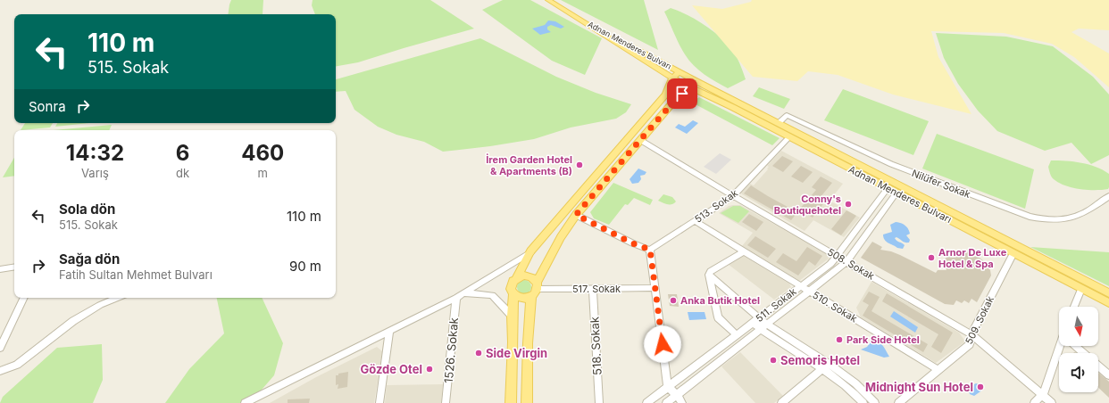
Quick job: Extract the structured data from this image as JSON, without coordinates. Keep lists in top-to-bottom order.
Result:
{
  "streets": {
    "main road": ["Adnan Menderes Bulvarı"],
    "street": [
      "Nilüfer Sokak",
      "513. Sokak",
      "508. Sokak",
      "517. Sokak",
      "511. Sokak",
      "510. Sokak",
      "509. Sokak",
      "518. Sokak",
      "1526. Sokak"
    ]
  },
  "crossings": [
    ["Adnan Menderes Bulvarı", "Nilüfer Sokak"],
    ["Adnan Menderes Bulvarı", "513. Sokak"],
    ["Adnan Menderes Bulvarı", "511. Sokak"],
    ["Adnan Menderes Bulvarı", "509. Sokak"],
    ["513. Sokak", "508. Sokak"],
    ["513. Sokak", "510. Sokak"],
    ["508. Sokak", "511. Sokak"],
    ["508. Sokak", "509. Sokak"],
    ["517. Sokak", "518. Sokak"],
    ["511. Sokak", "510. Sokak"],
    ["510. Sokak", "509. Sokak"]
  ],
  "places": [
    "İrem Garden Hotel & Apartments (B)",
    "Conny's Boutiquehotel",
    "Arnor De Luxe Hotel & Spa",
    "Anka Butik Hotel",
    "Park Side Hotel",
    "Side Virgin",
    "Semoris Hotel",
    "Gözde Otel",
    "Midnight Sun Hotel"
  ],
  "north": "bottom",
  "page": {
    "turn": ["110 m", "515. Sokak"],
    "then": "Sonra",
    "eta": [
      "14:32",
      "Varış",
      "6",
      "dk",
      "460",
      "m"
    ],
    "list": [
      {
        "name": "Sola dön",
        "note": "515. Sokak",
        "value": "110 m"
      },
      {
        "name": "Sağa dön",
        "note": "Fatih Sultan Mehmet Bulvarı",
        "value": "90 m"
      }
    ]
  }
}
